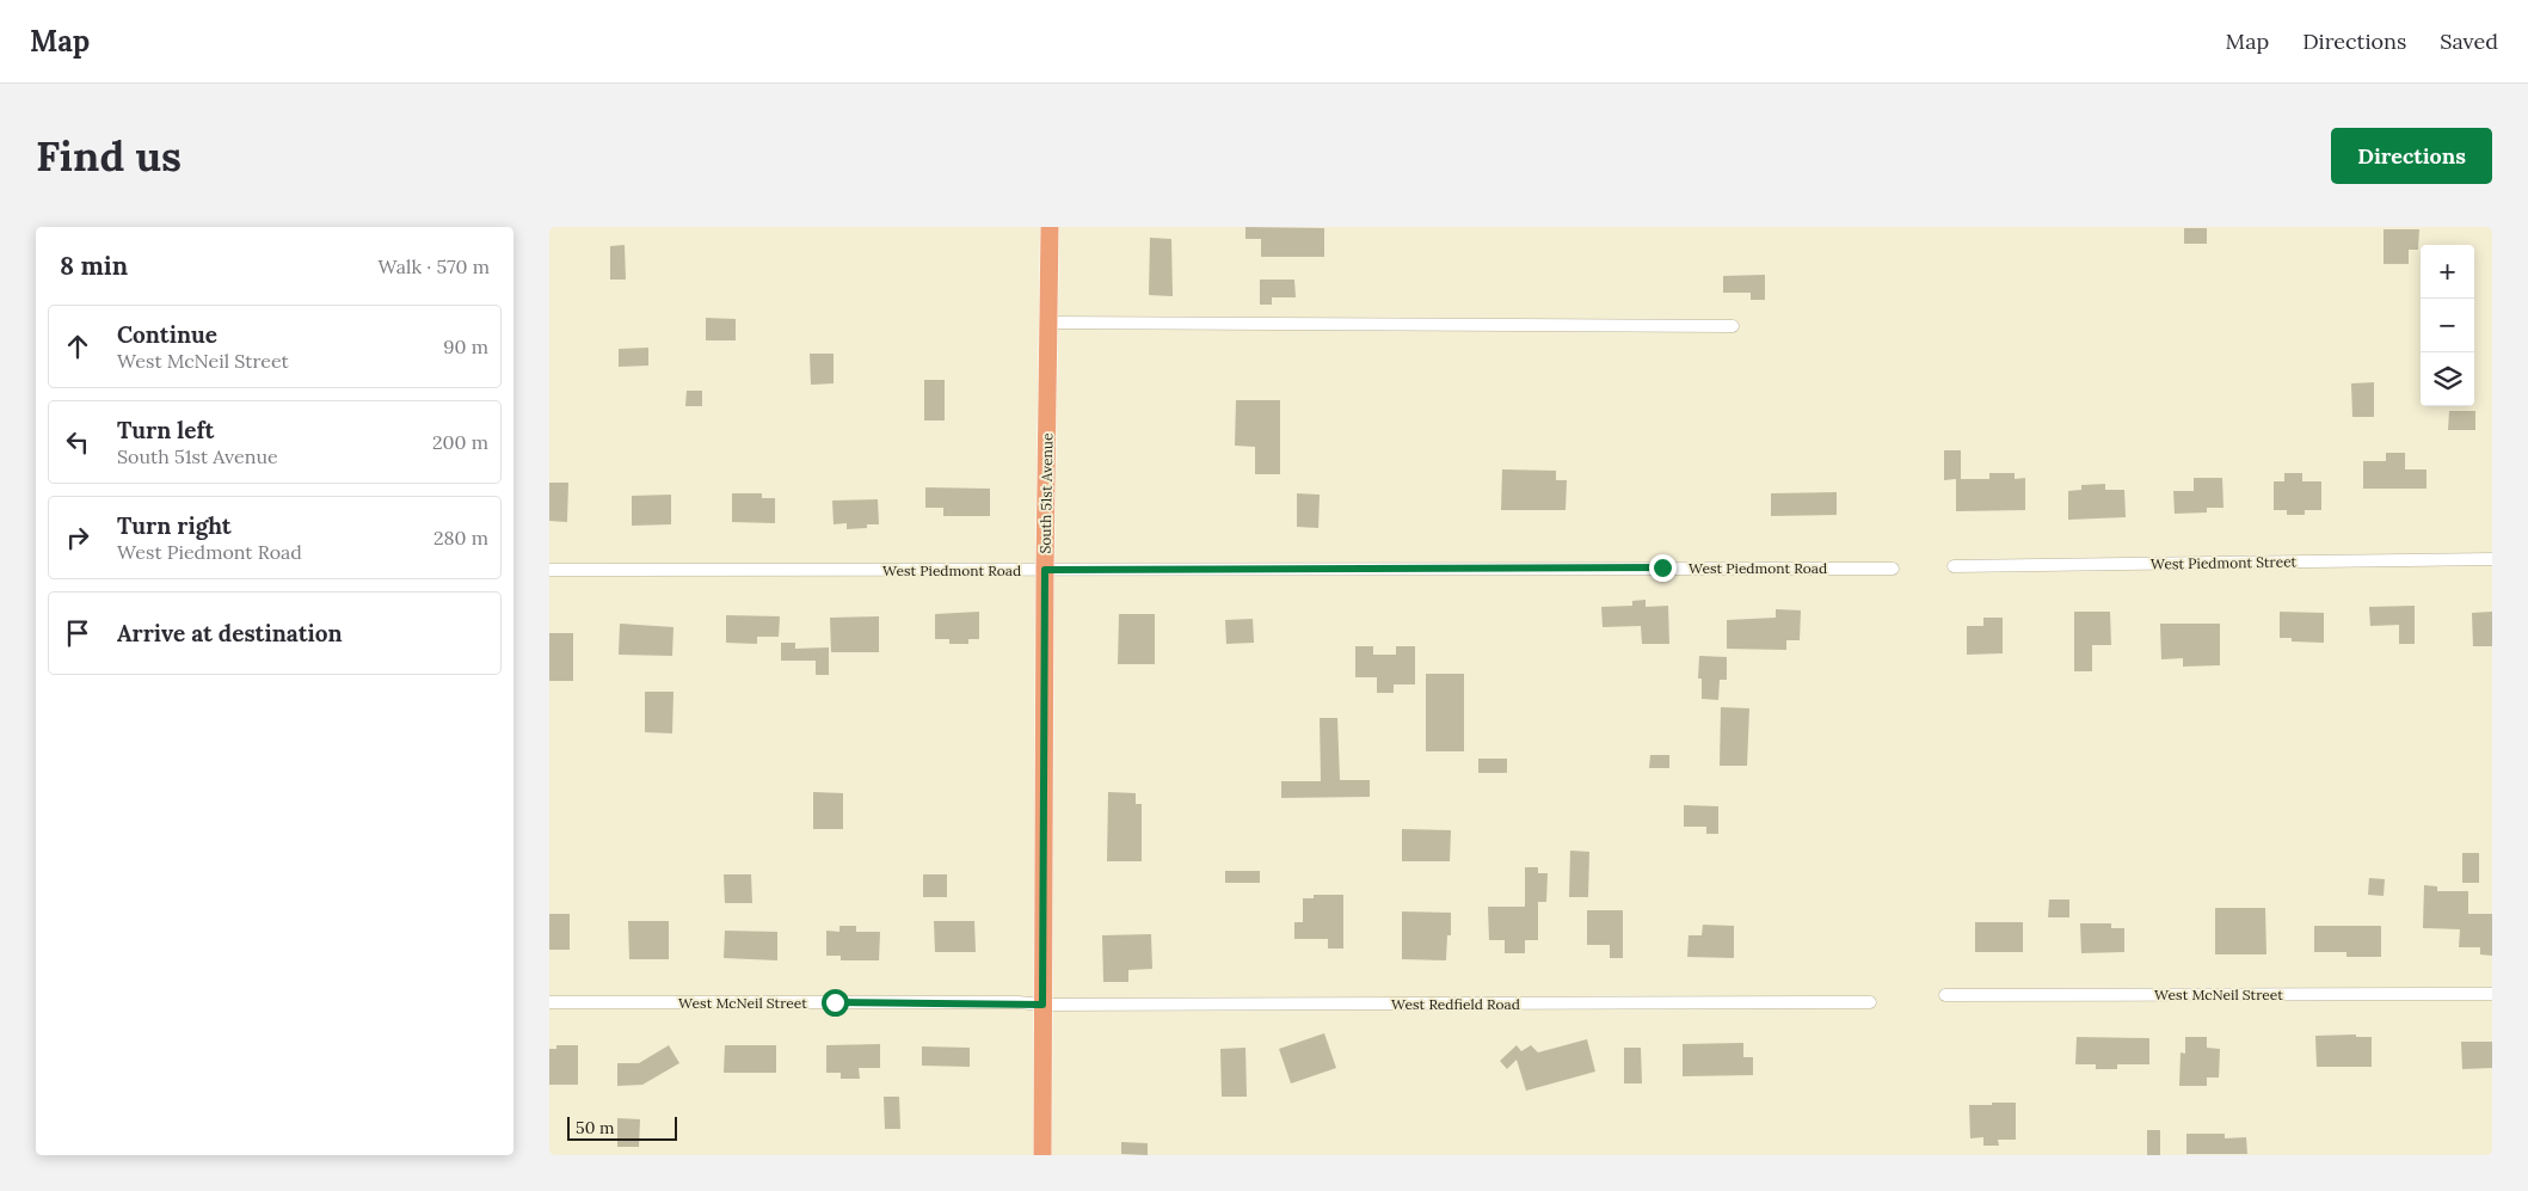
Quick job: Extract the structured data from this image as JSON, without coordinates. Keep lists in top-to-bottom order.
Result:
{
  "streets": {
    "main road": ["South 51st Avenue"],
    "street": [
      "West Piedmont Street",
      "West Piedmont Road",
      "West McNeil Street",
      "West Redfield Road"
    ]
  },
  "crossings": [
    ["South 51st Avenue", "West Piedmont Road"],
    ["South 51st Avenue", "West McNeil Street"],
    ["South 51st Avenue", "West Redfield Road"],
    ["West McNeil Street", "West Redfield Road"]
  ],
  "scale_bar": "50 m",
  "page": {
    "header": "Map",
    "nav": ["Map", "Directions", "Saved"],
    "buttons": "Directions",
    "title": "Find us",
    "heading": ["8 min", "Walk · 570 m"],
    "map_buttons": ["+", "−"],
    "list": [
      ["Continue", "West McNeil Street", "90 m"],
      ["Turn left", "South 51st Avenue", "200 m"],
      ["Turn right", "West Piedmont Road", "280 m"],
      "Arrive at destination"
    ],
    "scale": "50 m"
  }
}
